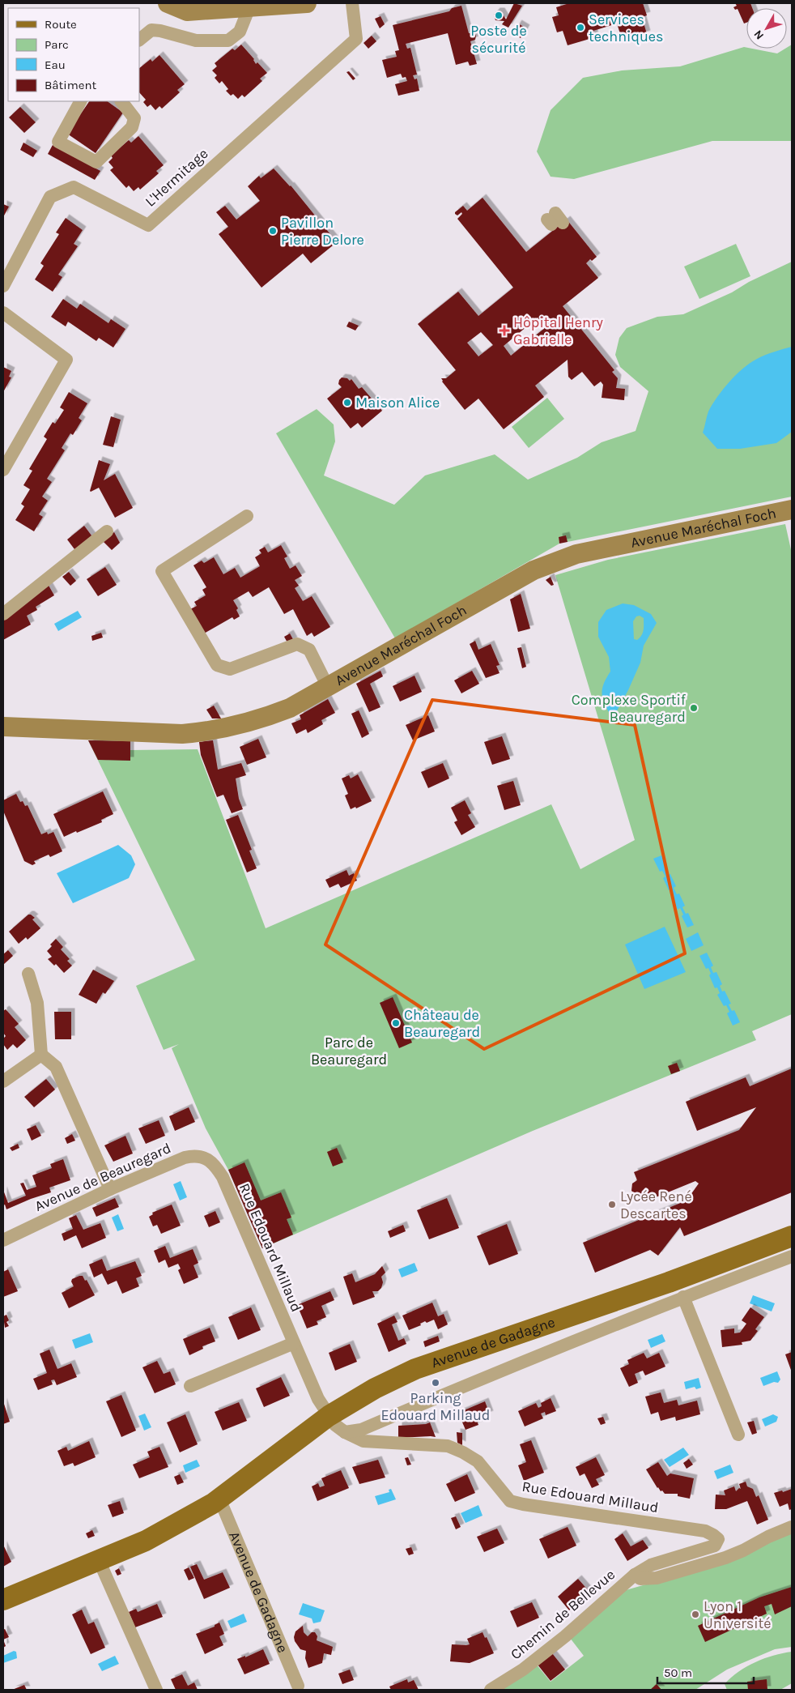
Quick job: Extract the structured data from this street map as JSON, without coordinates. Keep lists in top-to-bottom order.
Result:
{
  "streets": {
    "main road": ["Avenue Maréchal Foch", "Avenue de Gadagne"],
    "street": [
      "L'Hermitage",
      "Avenue de Beauregard",
      "Rue Edouard Millaud",
      "Chemin de Bellevue"
    ]
  },
  "crossings": [
    ["Avenue de Beauregard", "Rue Edouard Millaud"],
    ["Rue Edouard Millaud", "Avenue de Gadagne"],
    ["Rue Edouard Millaud", "Chemin de Bellevue"]
  ],
  "parks": ["Parc de Beauregard"],
  "places": {
    "other": [
      "Poste de sécurité",
      "Services techniques",
      "Pavillon Pierre Delore",
      "Maison Alice",
      "Complexe Sportif Beauregard",
      "Château de Beauregard",
      "Lycée René Descartes",
      "Parking Edouard Millaud",
      "Lyon 1 Université"
    ],
    "health": ["Hôpital Henry Gabrielle"]
  },
  "legend": [
    "Route",
    "Parc",
    "Eau",
    "Bâtiment"
  ],
  "scale_bar": "50 m",
  "north": "bottom left"
}
